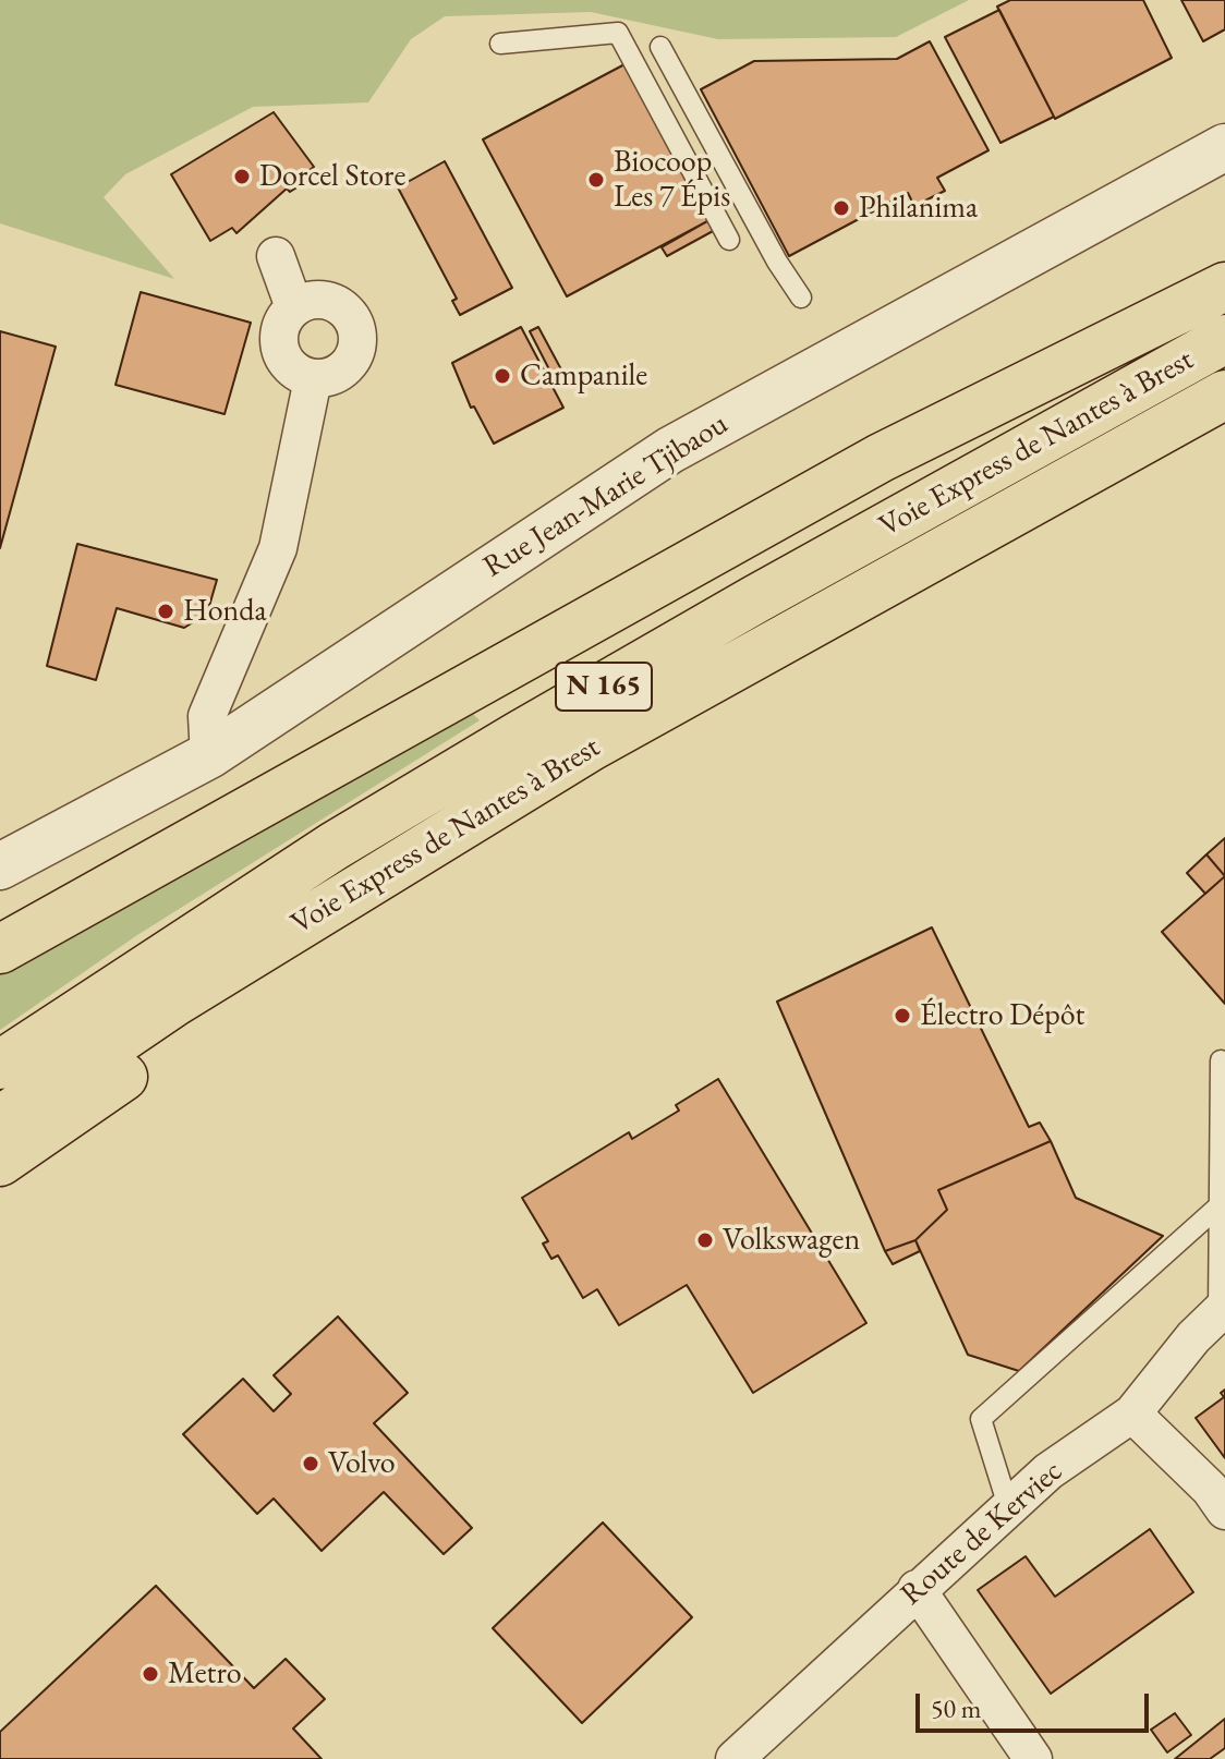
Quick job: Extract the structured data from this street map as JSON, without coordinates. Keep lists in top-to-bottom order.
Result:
{
  "streets": {
    "highway": ["Voie Express de Nantes à Brest", "N 165"],
    "street": ["Rue Jean-Marie Tjibaou", "Route de Kerviec"]
  },
  "crossings": [
    ["Voie Express de Nantes à Brest", "N 165"]
  ],
  "places": [
    "Dorcel Store",
    "Biocoop Les 7 Épis",
    "Philanima",
    "Campanile",
    "Honda",
    "Électro Dépôt",
    "Volkswagen",
    "Volvo",
    "Metro"
  ],
  "scale_bar": "50 m"
}
